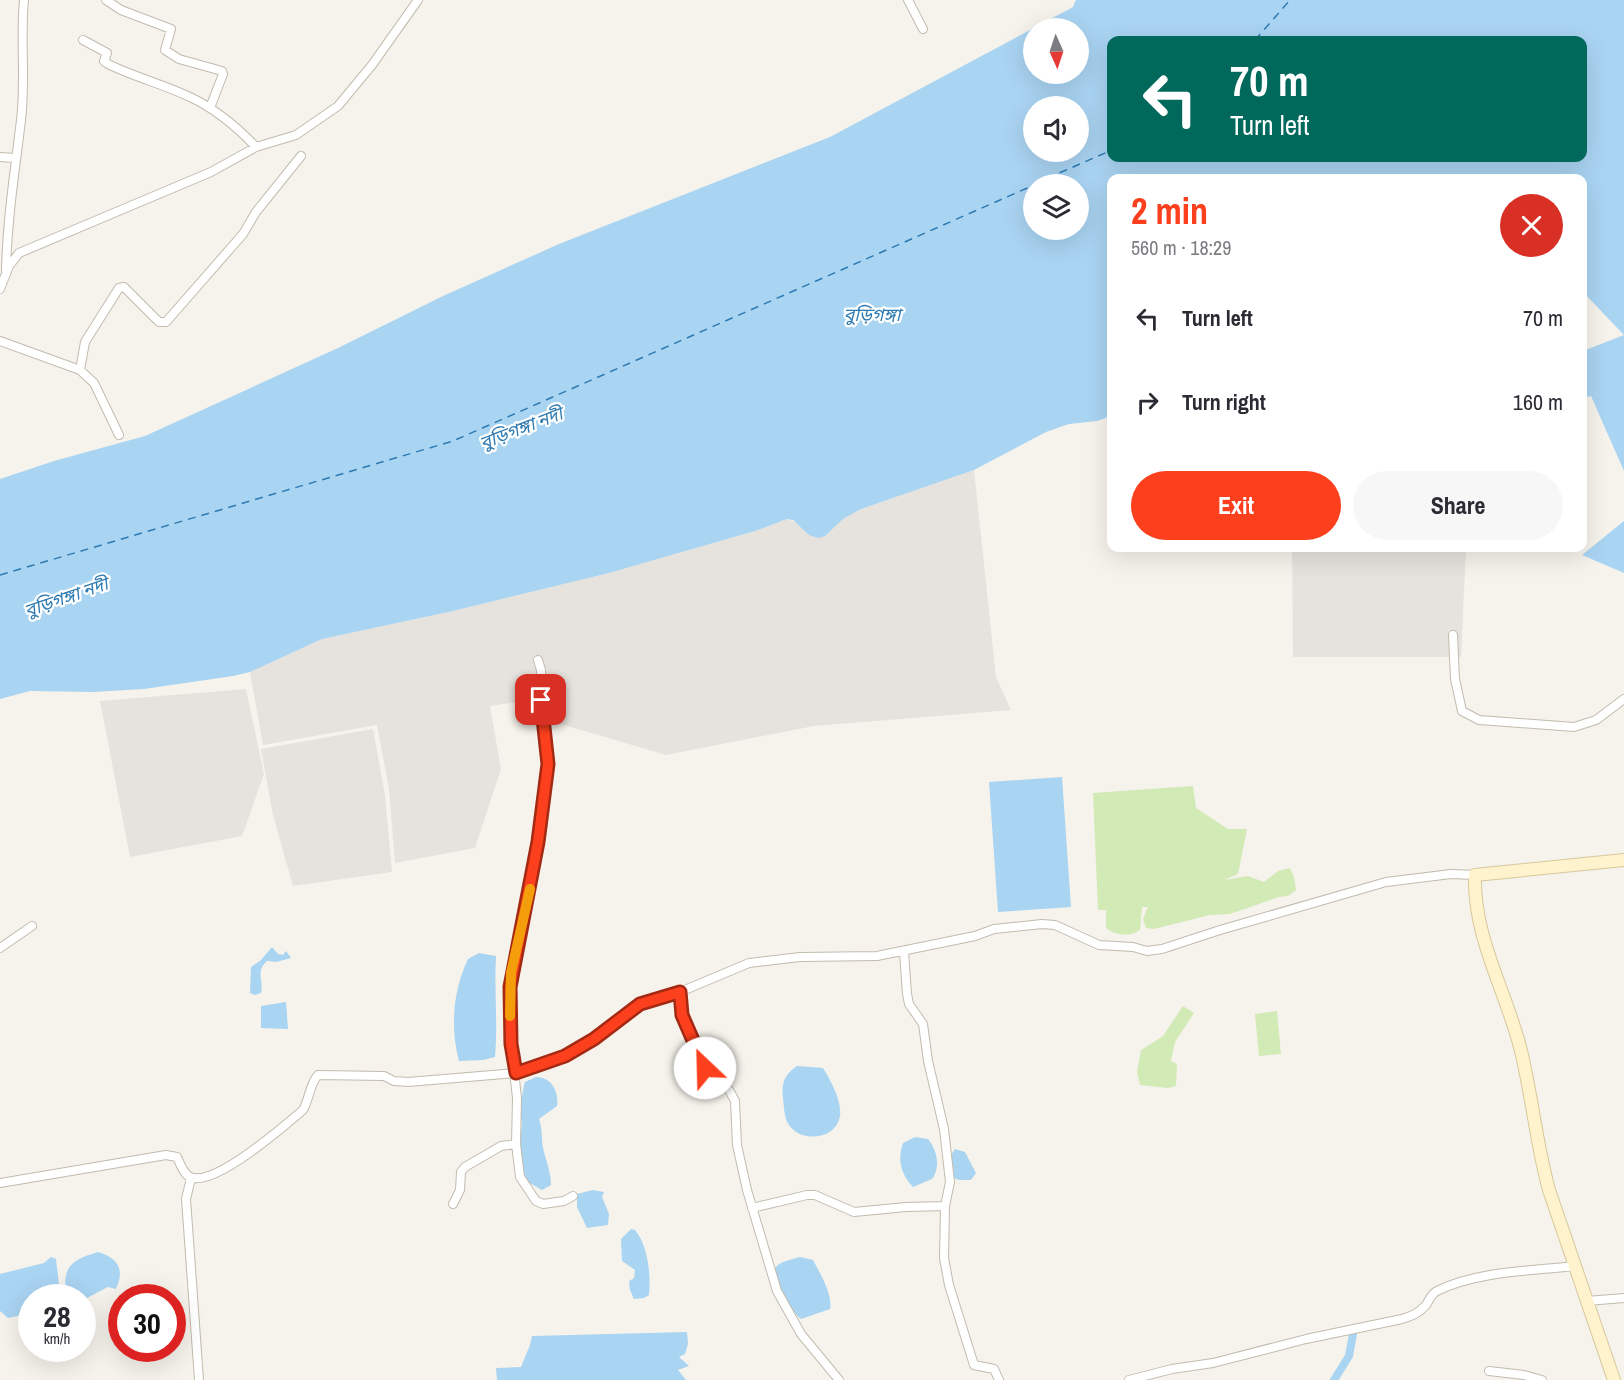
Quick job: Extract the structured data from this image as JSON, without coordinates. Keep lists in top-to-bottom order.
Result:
{
  "water": ["বুড়িগঙ্গা", "বুড়িগঙ্গা নদী"],
  "north": "bottom",
  "page": {
    "turn": ["70 m", "Turn left"],
    "heading": ["2 min", "560 m · 18:29"],
    "list": [
      {
        "name": "Turn left",
        "value": "70 m"
      },
      {
        "name": "Turn right",
        "value": "160 m"
      }
    ],
    "buttons": ["Exit", "Share"],
    "speed": "28 km/h",
    "limit": "30"
  }
}
